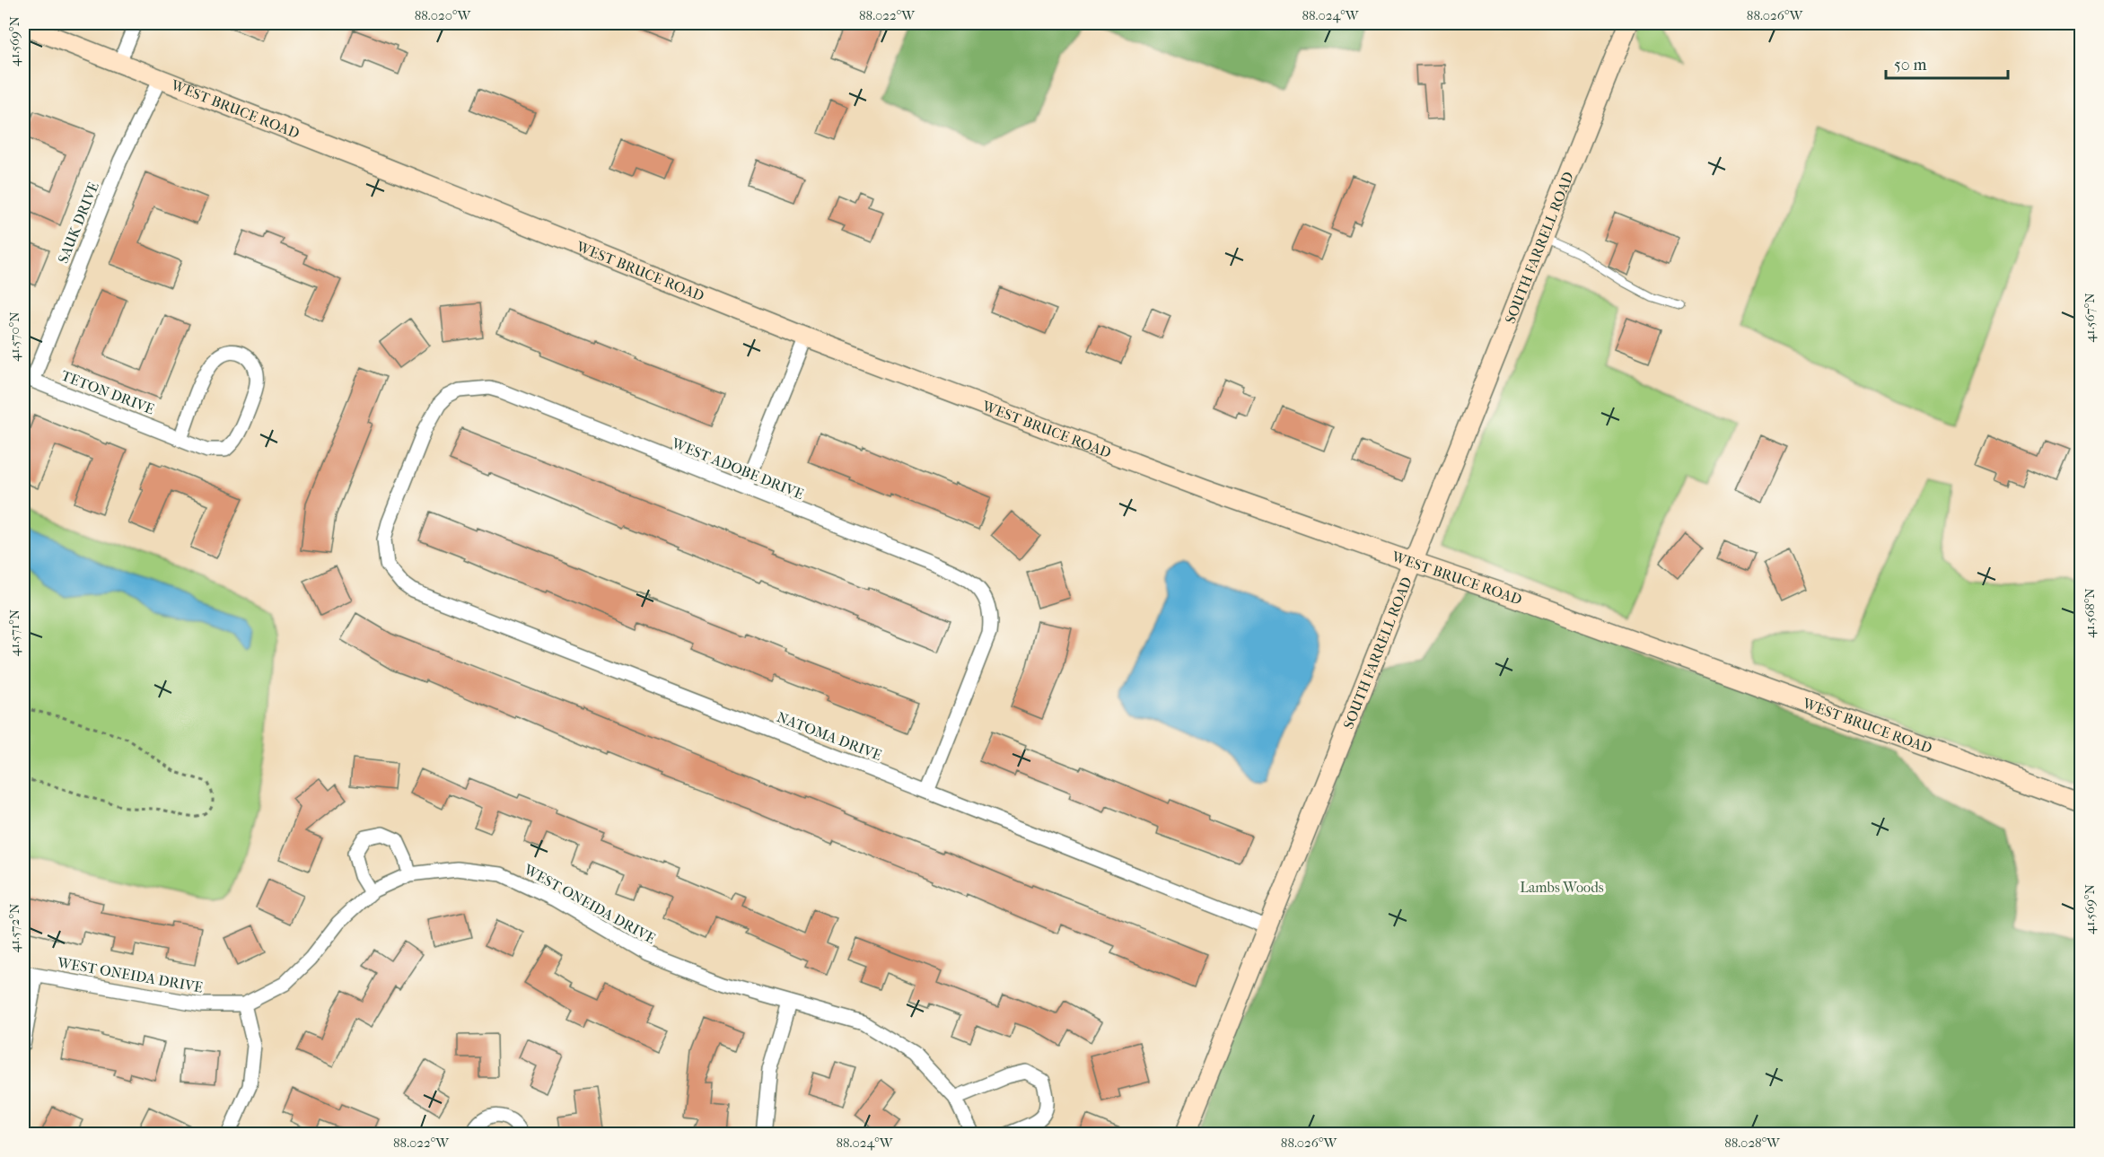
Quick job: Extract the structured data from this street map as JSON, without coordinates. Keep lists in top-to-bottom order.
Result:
{
  "streets": {
    "street": [
      "WEST BRUCE ROAD",
      "SAUK DRIVE",
      "SOUTH FARRELL ROAD",
      "TETON DRIVE",
      "WEST ADOBE DRIVE",
      "NATOMA DRIVE",
      "WEST ONEIDA DRIVE"
    ]
  },
  "crossings": [
    ["WEST BRUCE ROAD", "SAUK DRIVE"],
    ["WEST BRUCE ROAD", "SOUTH FARRELL ROAD"],
    ["SAUK DRIVE", "TETON DRIVE"],
    ["SOUTH FARRELL ROAD", "NATOMA DRIVE"],
    ["WEST ADOBE DRIVE", "NATOMA DRIVE"]
  ],
  "parks": ["Lambs Woods"],
  "scale_bar": "50 m",
  "coordinates": [
    "88.020°W",
    "88.022°W",
    "88.024°W",
    "88.026°W",
    "41.569°N",
    "41.567°N",
    "41.570°N",
    "41.568°N",
    "41.571°N",
    "41.572°N",
    "88.028°W"
  ]
}
